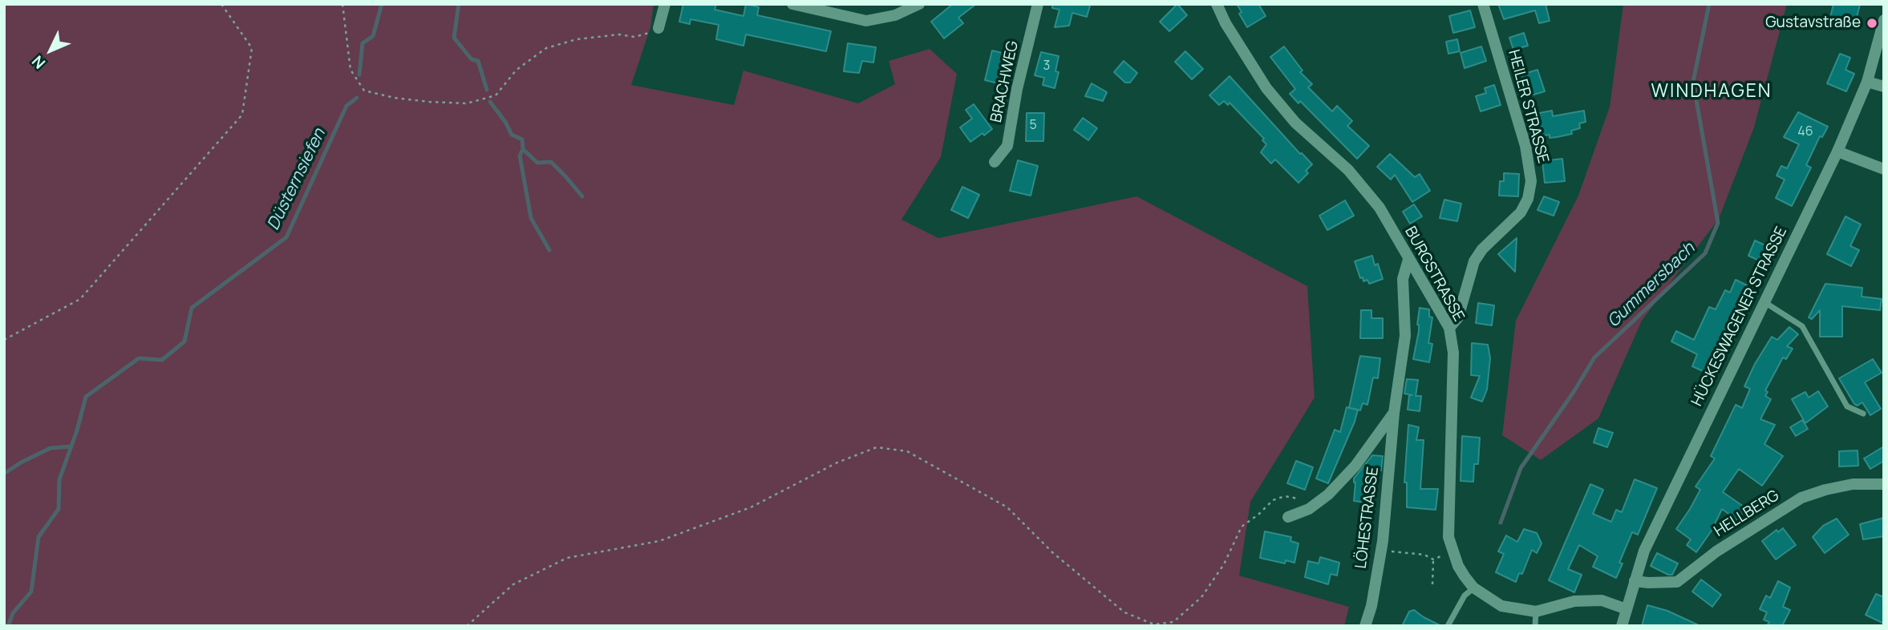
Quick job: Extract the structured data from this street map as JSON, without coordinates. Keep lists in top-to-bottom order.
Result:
{
  "streets": {
    "street": [
      "BRACHWEG",
      "HEILER STRASSE",
      "BURGSTRASSE",
      "HÜCKESWAGENER STRASSE",
      "HELLBERG",
      "LÖHESTRASSE"
    ]
  },
  "crossings": [
    ["HEILER STRASSE", "BURGSTRASSE"],
    ["BURGSTRASSE", "HÜCKESWAGENER STRASSE"],
    ["BURGSTRASSE", "LÖHESTRASSE"],
    ["HÜCKESWAGENER STRASSE", "HELLBERG"]
  ],
  "districts": ["WINDHAGEN"],
  "water": ["Düsternsiefen", "Gummersbach"],
  "places": ["Gustavstraße"],
  "house_numbers": ["3", "5", "46"],
  "north": "bottom left"
}
